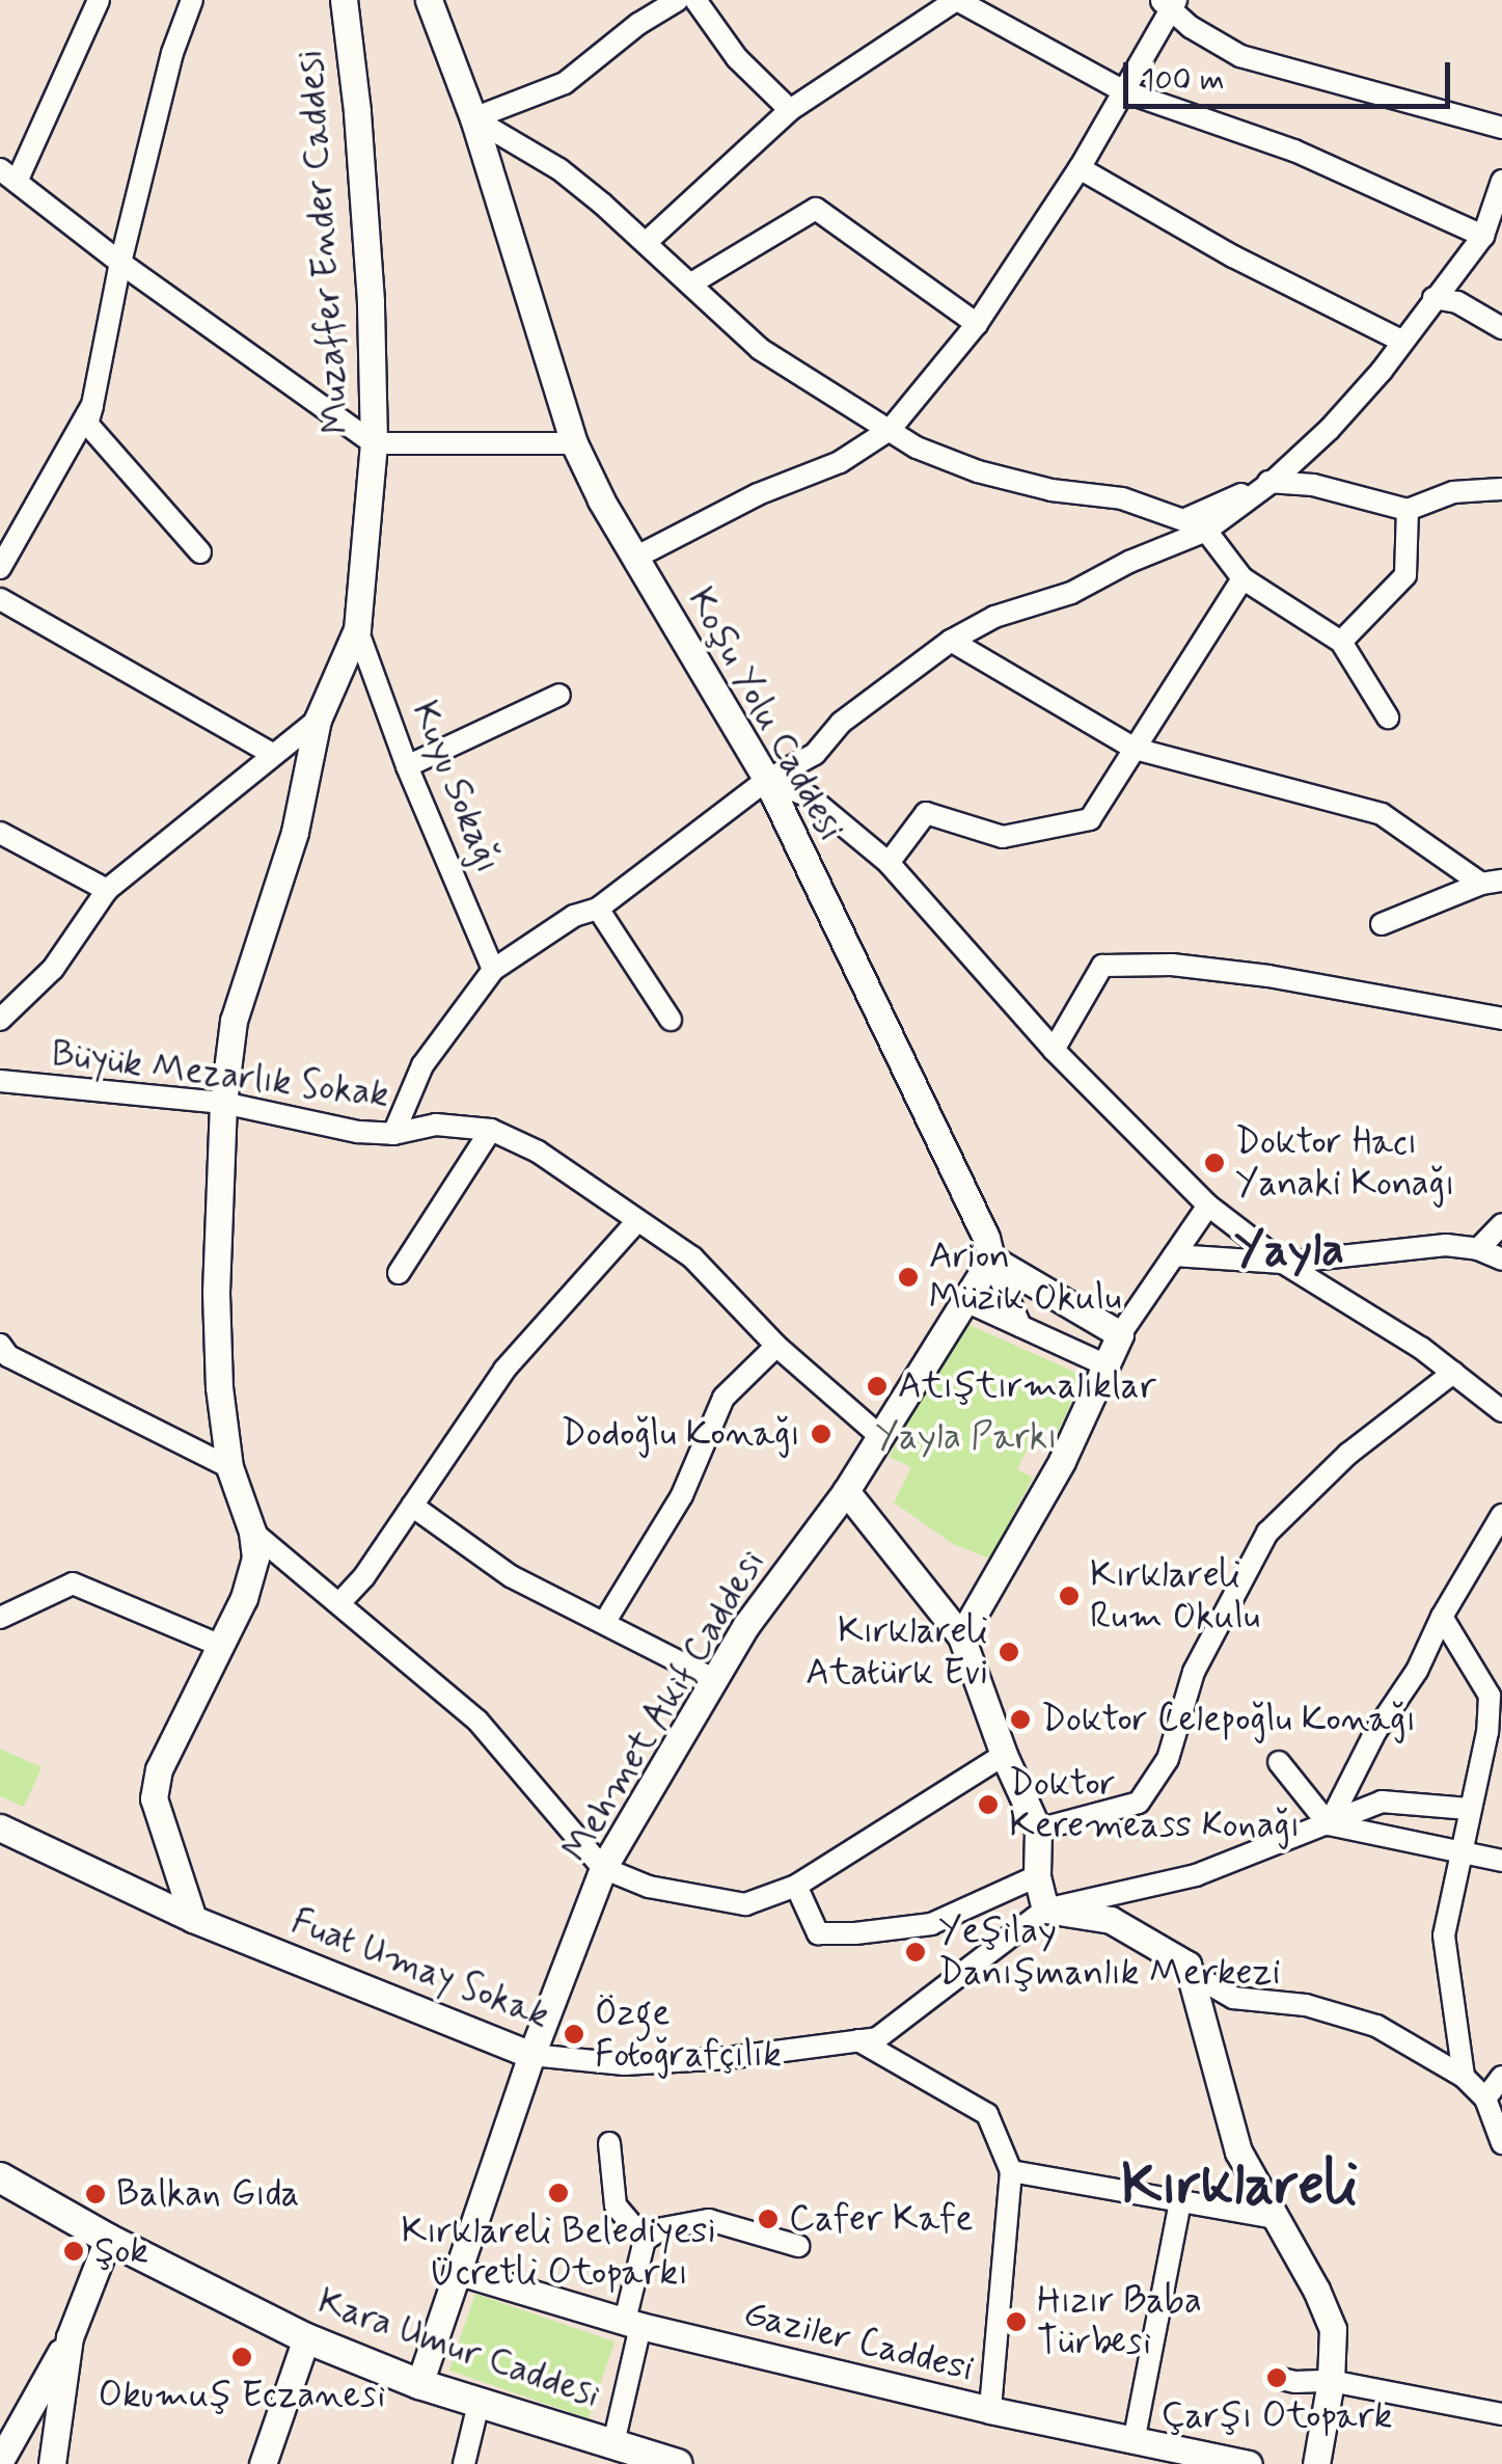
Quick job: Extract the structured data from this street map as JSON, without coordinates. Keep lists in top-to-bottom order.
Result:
{
  "streets": {
    "main road": ["Kara Umur Caddesi"],
    "street": [
      "Muzaffer Ender Caddesi",
      "Koşu Yolu Caddesi",
      "Kuyu Sokağı",
      "Büyük Mezarlık Sokak",
      "Mehmet Akif Caddesi",
      "Fuat Umay Sokak",
      "Gaziler Caddesi"
    ]
  },
  "crossings": [
    ["Muzaffer Ender Caddesi", "Kuyu Sokağı"],
    ["Muzaffer Ender Caddesi", "Büyük Mezarlık Sokak"],
    ["Muzaffer Ender Caddesi", "Fuat Umay Sokak"],
    ["Büyük Mezarlık Sokak", "Mehmet Akif Caddesi"],
    ["Mehmet Akif Caddesi", "Fuat Umay Sokak"],
    ["Mehmet Akif Caddesi", "Gaziler Caddesi"],
    ["Mehmet Akif Caddesi", "Kara Umur Caddesi"]
  ],
  "districts": ["Yayla", "Kırklareli"],
  "parks": ["Yayla Parkı"],
  "places": [
    "Doktor Hacı Yanaki Konağı",
    "Arion Müzik Okulu",
    "Atıştırmalıklar",
    "Dodoğlu Konağı",
    "Kırklareli Rum Okulu",
    "Kırklareli Atatürk Evi",
    "Doktor Celepoğlu Konağı",
    "Doktor Keremeass Konağı",
    "Yeşilay Danışmanlık Merkezi",
    "Özge Fotoğrafçılık",
    "Kırklareli Belediyesi Ücretli Otoparkı",
    "Balkan Gıda",
    "Cafer Kafe",
    "Şok",
    "Hızır Baba Türbesi",
    "Okumuş Eczanesi",
    "Çarşı Otopark"
  ],
  "scale_bar": "100 m"
}
